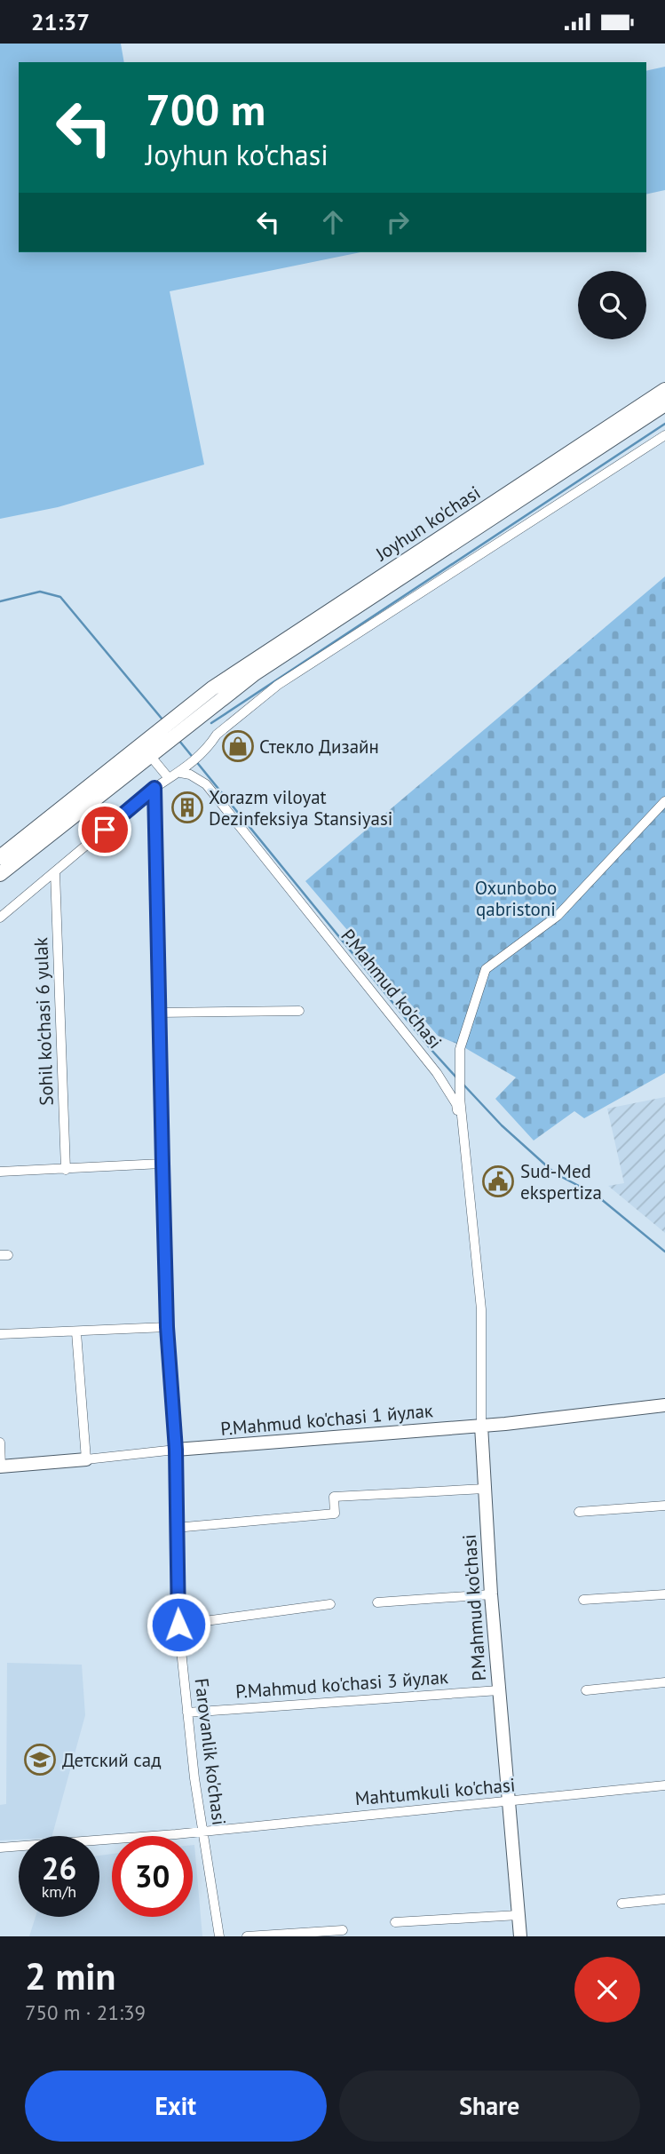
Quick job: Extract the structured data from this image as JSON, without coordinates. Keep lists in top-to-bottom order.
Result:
{
  "streets": {
    "main road": ["Joyhun ko'chasi"],
    "street": [
      "P.Mahmud ko'chasi",
      "Sohil ko'chasi 6 yulak",
      "P.Mahmud ko'chasi 1 йулак",
      "P.Mahmud ko'chasi 3 йулак",
      "Farovanlik ko'chasi",
      "Mahtumkuli ko'chasi"
    ]
  },
  "crossings": [
    ["P.Mahmud ko'chasi", "P.Mahmud ko'chasi 1 йулак"],
    ["P.Mahmud ko'chasi", "P.Mahmud ko'chasi 3 йулак"],
    ["P.Mahmud ko'chasi", "Mahtumkuli ko'chasi"],
    ["P.Mahmud ko'chasi 1 йулак", "Farovanlik ko'chasi"],
    ["P.Mahmud ko'chasi 3 йулак", "Farovanlik ko'chasi"],
    ["Farovanlik ko'chasi", "Mahtumkuli ko'chasi"]
  ],
  "parks": ["Oxunbobo qabristoni"],
  "places": {
    "shop": ["Стекло Дизайн"],
    "building": ["Xorazm viloyat Dezinfeksiya Stansiyasi"],
    "public building": ["Sud-Med ekspertiza"],
    "school or university": ["Детский сад"]
  },
  "page": {
    "status": "21:37",
    "turn": ["700 m", "Joyhun ko'chasi"],
    "speed": "26 km/h",
    "limit": "30",
    "heading": ["2 min", "750 m · 21:39"],
    "buttons": ["Exit", "Share"]
  }
}
